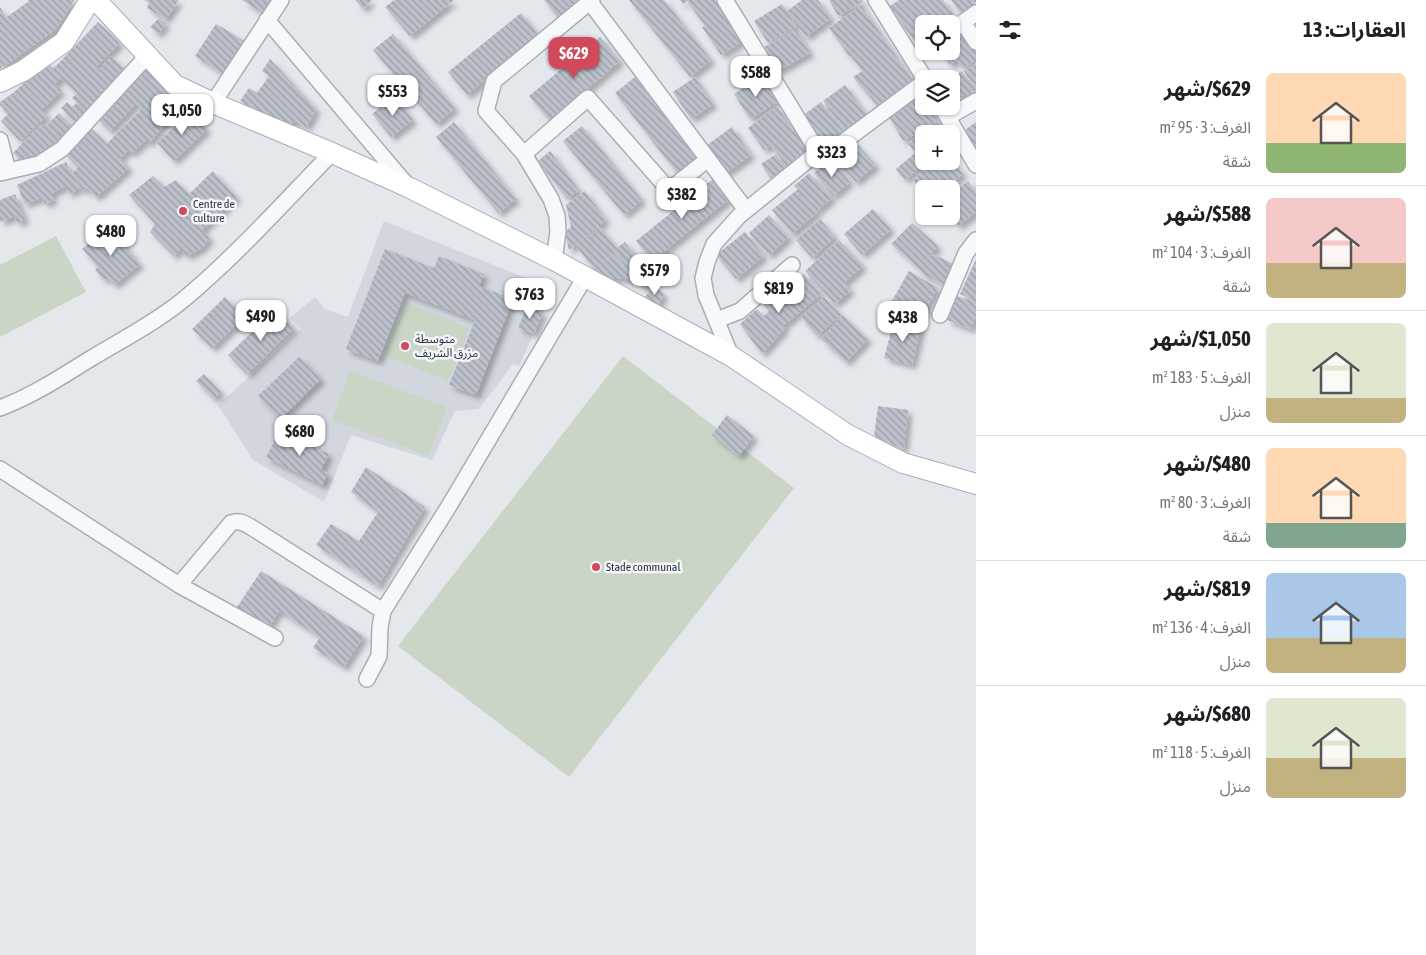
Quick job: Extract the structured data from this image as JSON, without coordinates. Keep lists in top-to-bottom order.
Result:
{
  "places": ["Centre de culture", "متوسطة مزرق الشريف", "Stade communal"],
  "page": {
    "heading": "العقارات: 13",
    "map_buttons": ["+", "−"],
    "price": [
      "$629",
      "$588",
      "$553",
      "$1,050",
      "$323",
      "$382",
      "$480",
      "$579",
      "$819",
      "$763",
      "$490",
      "$438",
      "$680"
    ],
    "list": [
      {
        "name": "$629/شهر",
        "note": "الغرف: 3 · 95 m² · شقة"
      },
      {
        "name": "$588/شهر",
        "note": "الغرف: 3 · 104 m² · شقة"
      },
      {
        "name": "$1,050/شهر",
        "note": "الغرف: 5 · 183 m² · منزل"
      },
      {
        "name": "$480/شهر",
        "note": "الغرف: 3 · 80 m² · شقة"
      },
      {
        "name": "$819/شهر",
        "note": "الغرف: 4 · 136 m² · منزل"
      },
      {
        "name": "$680/شهر",
        "note": "الغرف: 5 · 118 m² · منزل"
      }
    ]
  }
}
